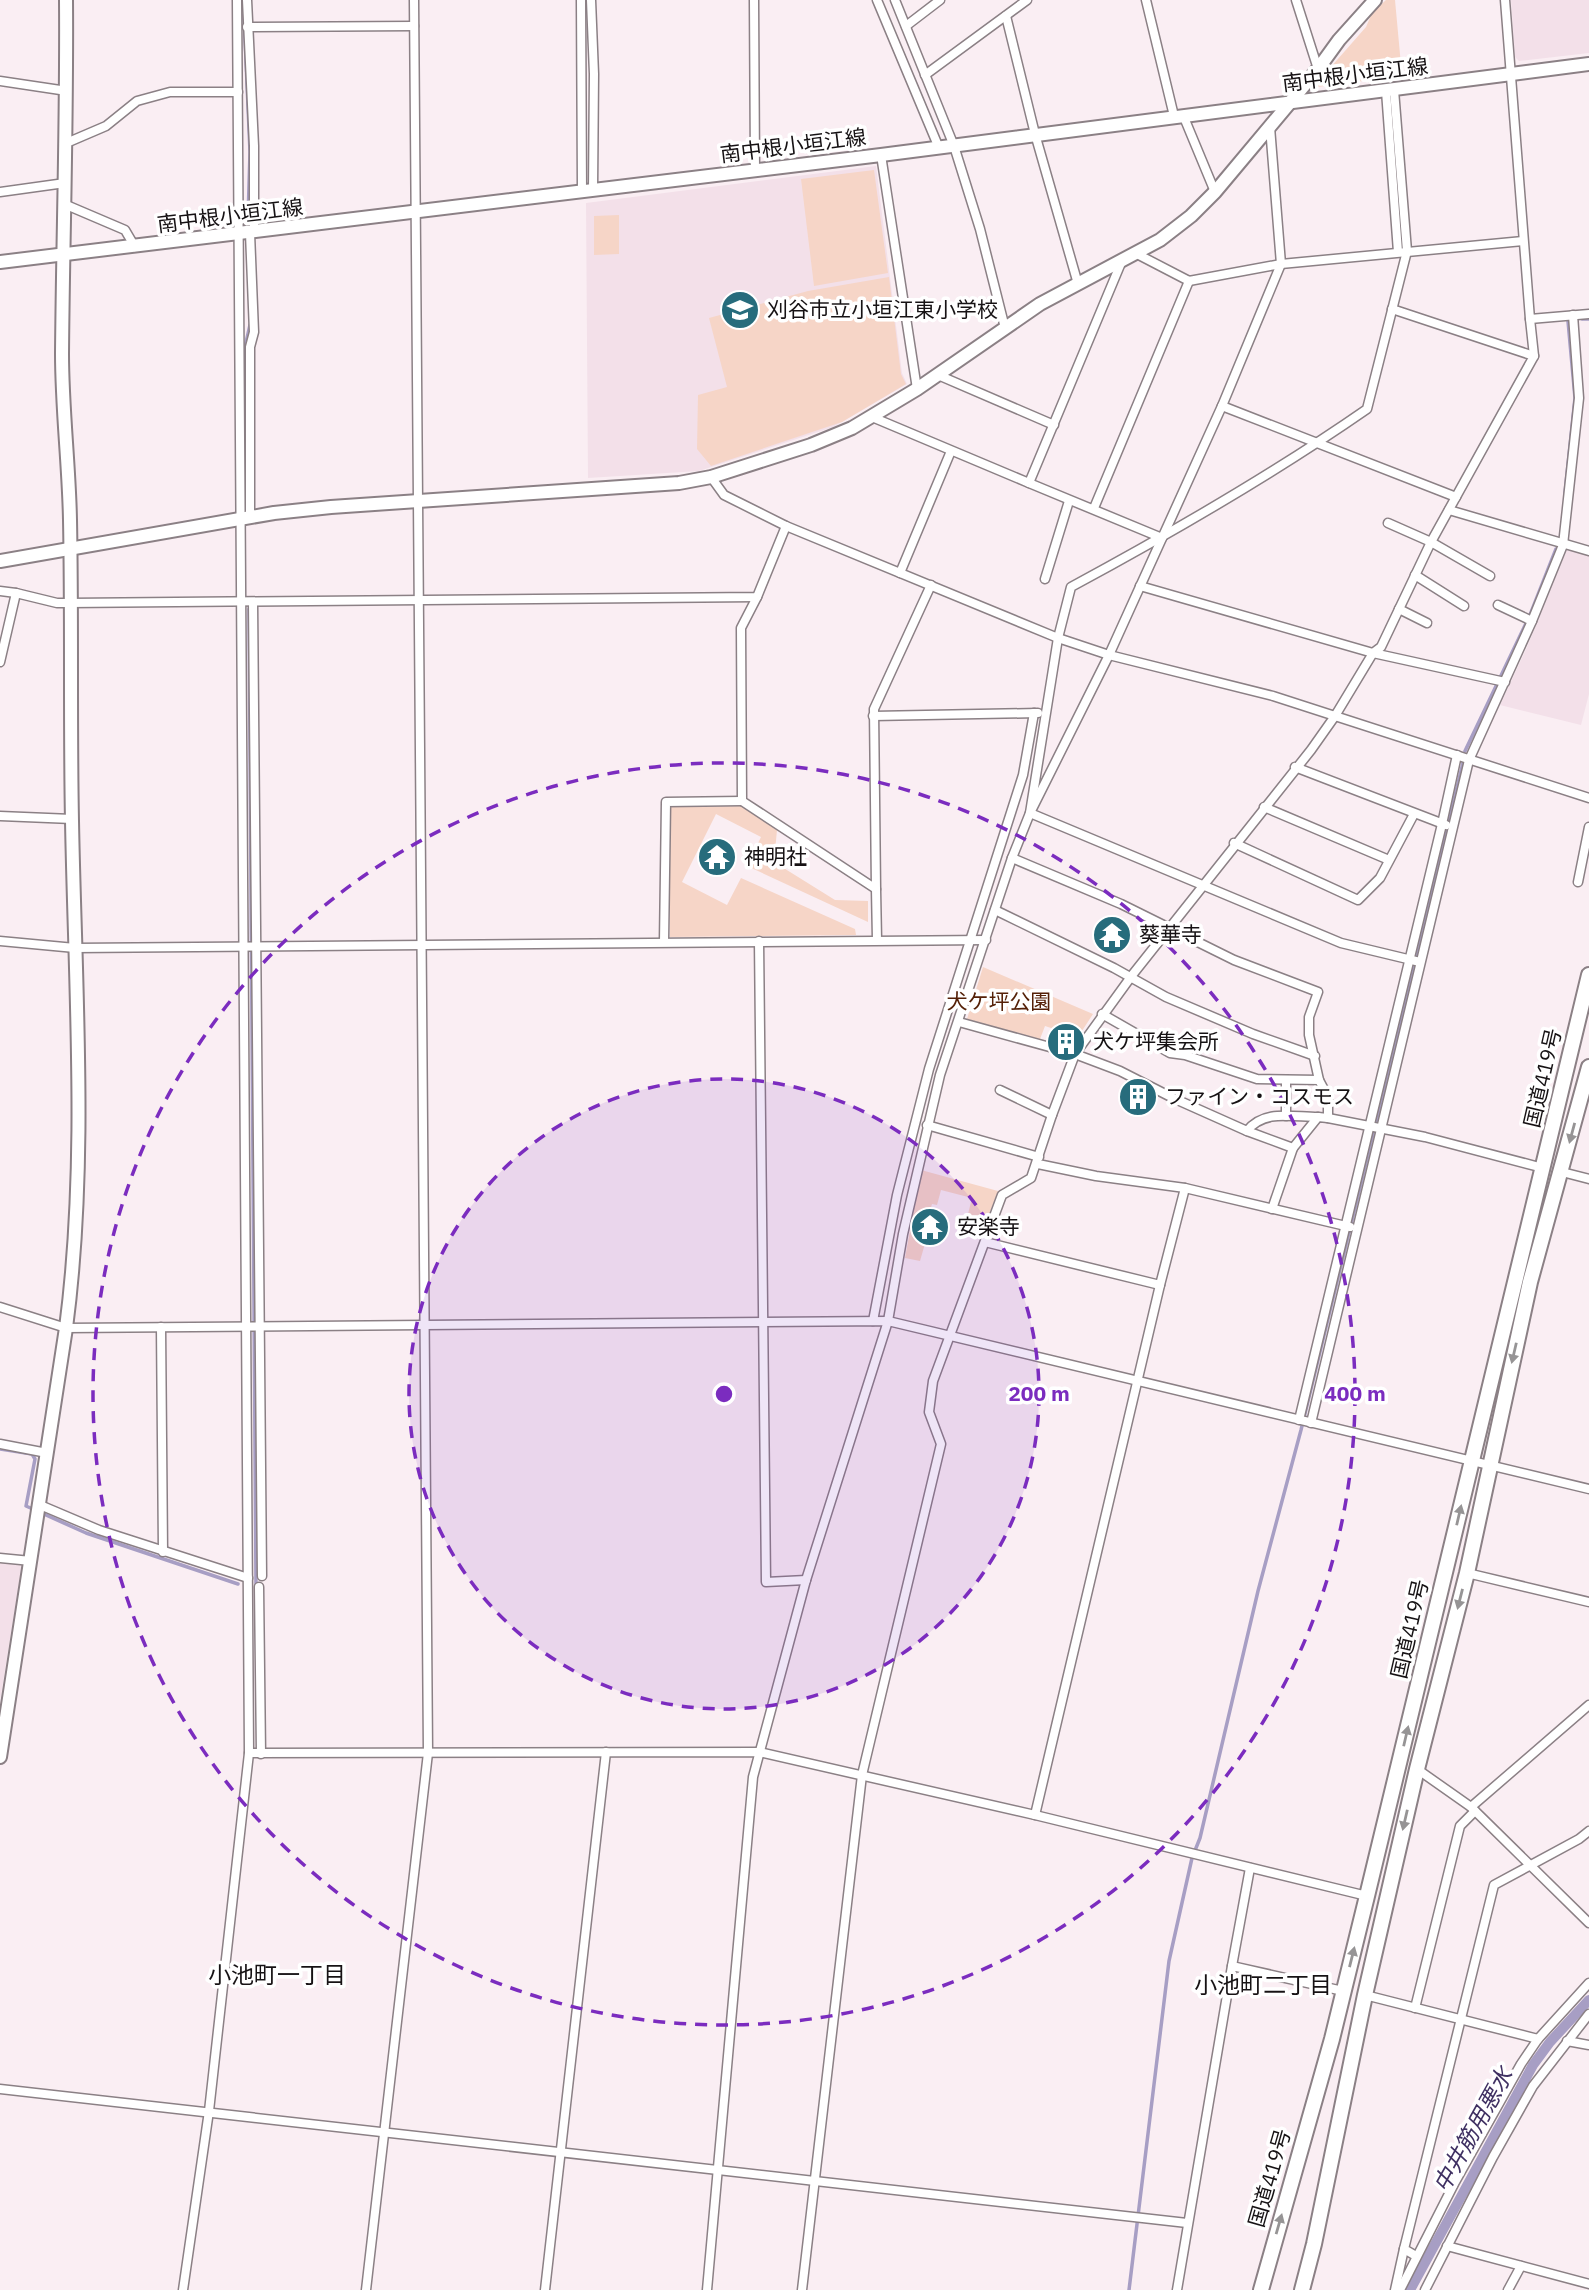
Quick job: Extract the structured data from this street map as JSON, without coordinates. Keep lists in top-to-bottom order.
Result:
{
  "streets": {
    "highway": ["国道419号"],
    "street": ["南中根小垣江線"]
  },
  "districts": ["小池町一丁目", "小池町二丁目"],
  "water": ["中井筋用悪水"],
  "parks": ["犬ケ坪公園"],
  "places": {
    "school or university": ["刈谷市立小垣江東小学校"],
    "temple": ["神明社", "葵華寺", "安楽寺"],
    "building": ["犬ケ坪集会所", "ファイン・コスモス"]
  },
  "rings": ["200 m", "400 m"]
}
